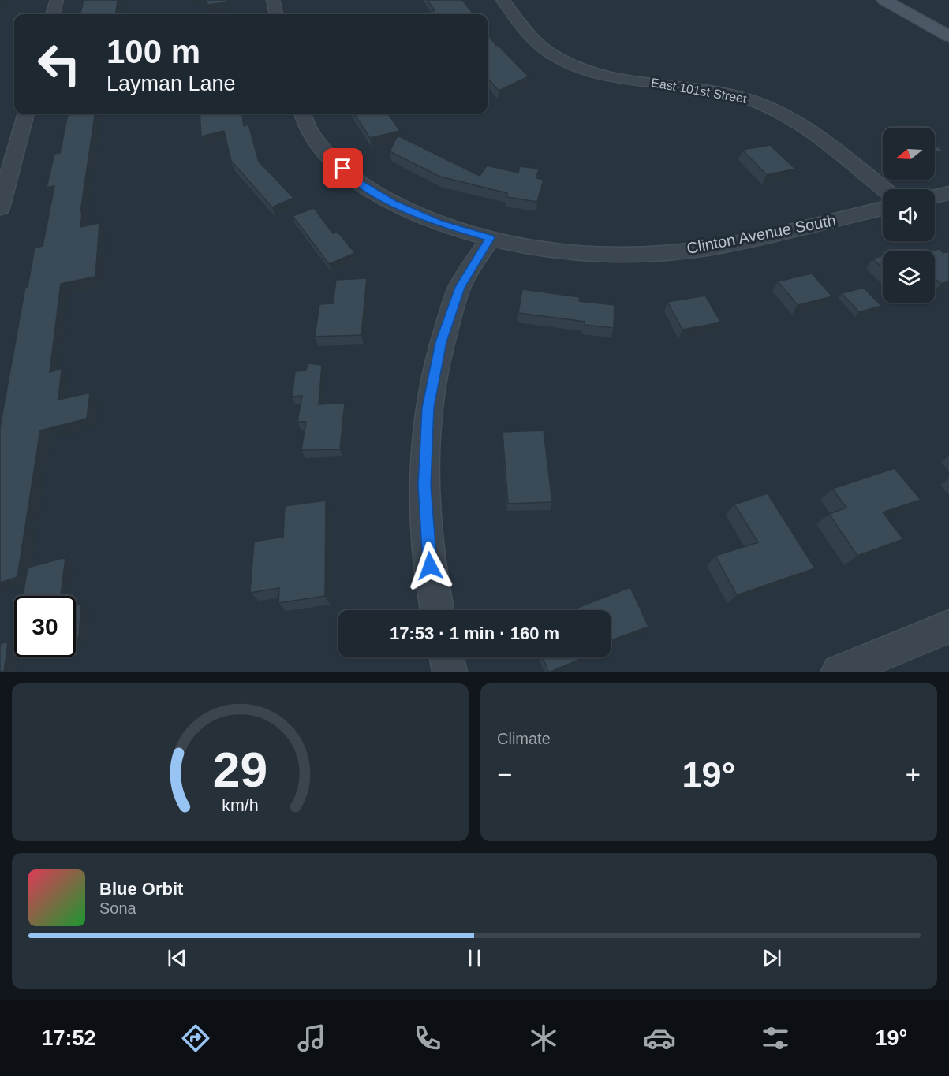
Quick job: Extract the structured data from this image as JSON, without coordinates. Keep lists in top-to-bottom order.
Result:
{
  "streets": {
    "street": ["East 101st Street", "Clinton Avenue South"]
  },
  "north": "left",
  "page": {
    "turn": ["100 m", "Layman Lane"],
    "limit": "30",
    "trip": "17:53 · 1 min · 160 m",
    "tile": "Climate",
    "heat": ["−", "19°", "+"],
    "song": ["Blue Orbit", "Sona"],
    "tabs": ["17:52", "19°"],
    "gauge": ["29", "km/h"]
  }
}
